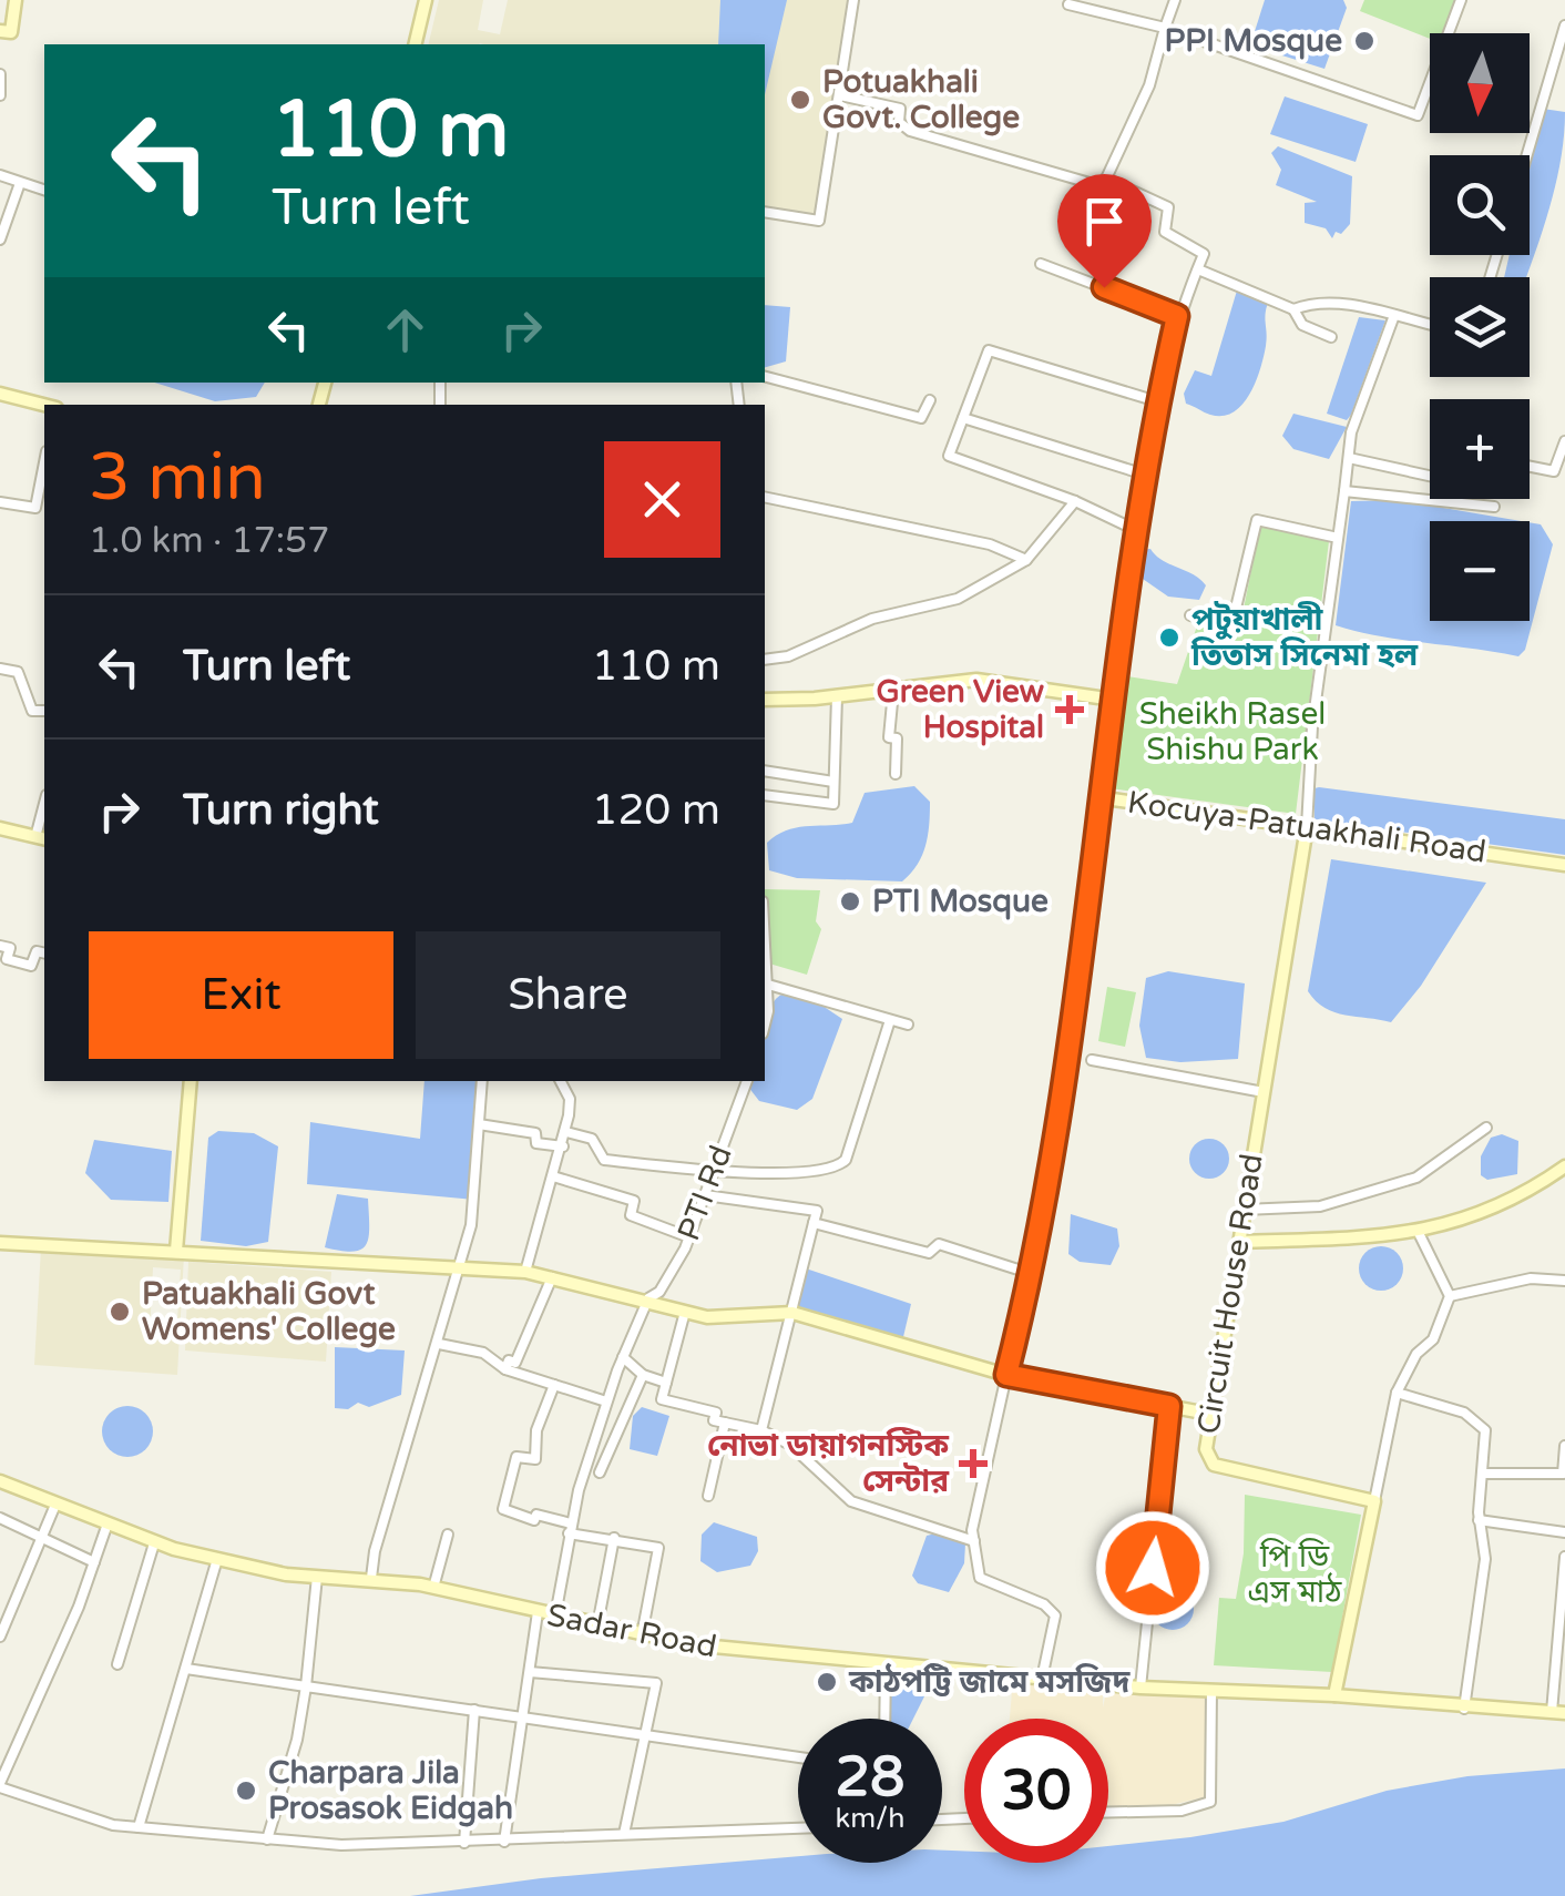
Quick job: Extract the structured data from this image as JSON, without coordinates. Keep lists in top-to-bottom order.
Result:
{
  "streets": {
    "street": [
      "Kocuya-Patuakhali Road",
      "PTI Rd",
      "Circuit House Road",
      "Sadar Road"
    ]
  },
  "crossings": [
    ["Kocuya-Patuakhali Road", "Circuit House Road"],
    ["PTI Rd", "Sadar Road"]
  ],
  "parks": ["Sheikh Rasel Shishu Park", "পি ডি এস মাঠ"],
  "places": {
    "other": [
      "PPI Mosque",
      "Potuakhali Govt. College",
      "পটুয়াখালী তিতাস সিনেমা হল",
      "PTI Mosque",
      "Patuakhali Govt Womens' College",
      "কাঠপট্টি জামে মসজিদ",
      "Charpara Jila Prosasok Eidgah"
    ],
    "health": ["Green View Hospital", "নোভা ডায়াগনস্টিক সেন্টার"]
  },
  "north": "bottom",
  "page": {
    "map_buttons": ["+", "−"],
    "turn": ["110 m", "Turn left"],
    "heading": ["3 min", "1.0 km · 17:57"],
    "list": [
      {
        "name": "Turn left",
        "value": "110 m"
      },
      {
        "name": "Turn right",
        "value": "120 m"
      }
    ],
    "buttons": ["Exit", "Share"],
    "speed": "28 km/h",
    "limit": "30"
  }
}
